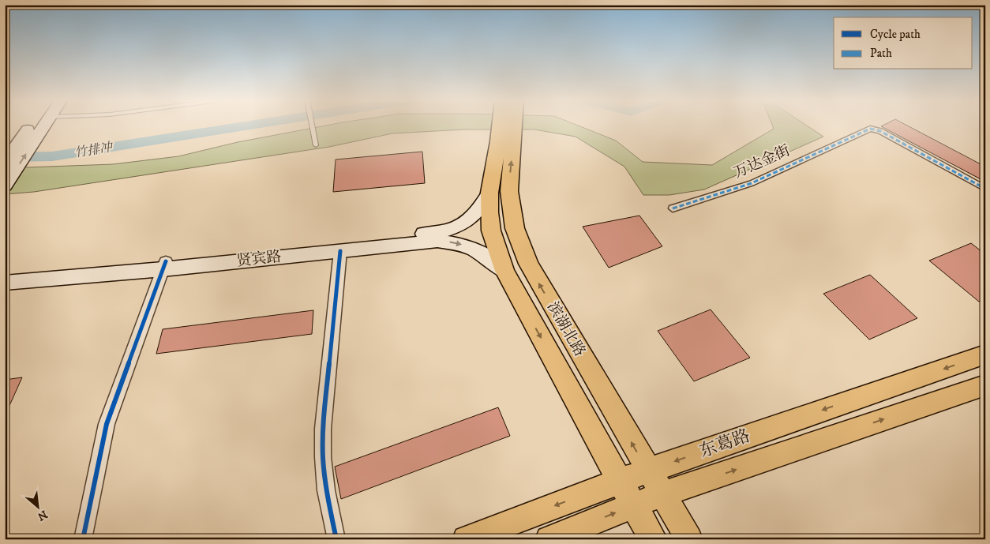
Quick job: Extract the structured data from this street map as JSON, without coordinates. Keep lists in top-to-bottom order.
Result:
{
  "streets": {
    "main road": ["贤宾路", "滨湖北路", "东葛路"],
    "street": ["万达金街"]
  },
  "crossings": [
    ["贤宾路", "滨湖北路"],
    ["滨湖北路", "东葛路"]
  ],
  "water": ["竹排冲"],
  "legend": ["Cycle path", "Path"],
  "north": "bottom right"
}
